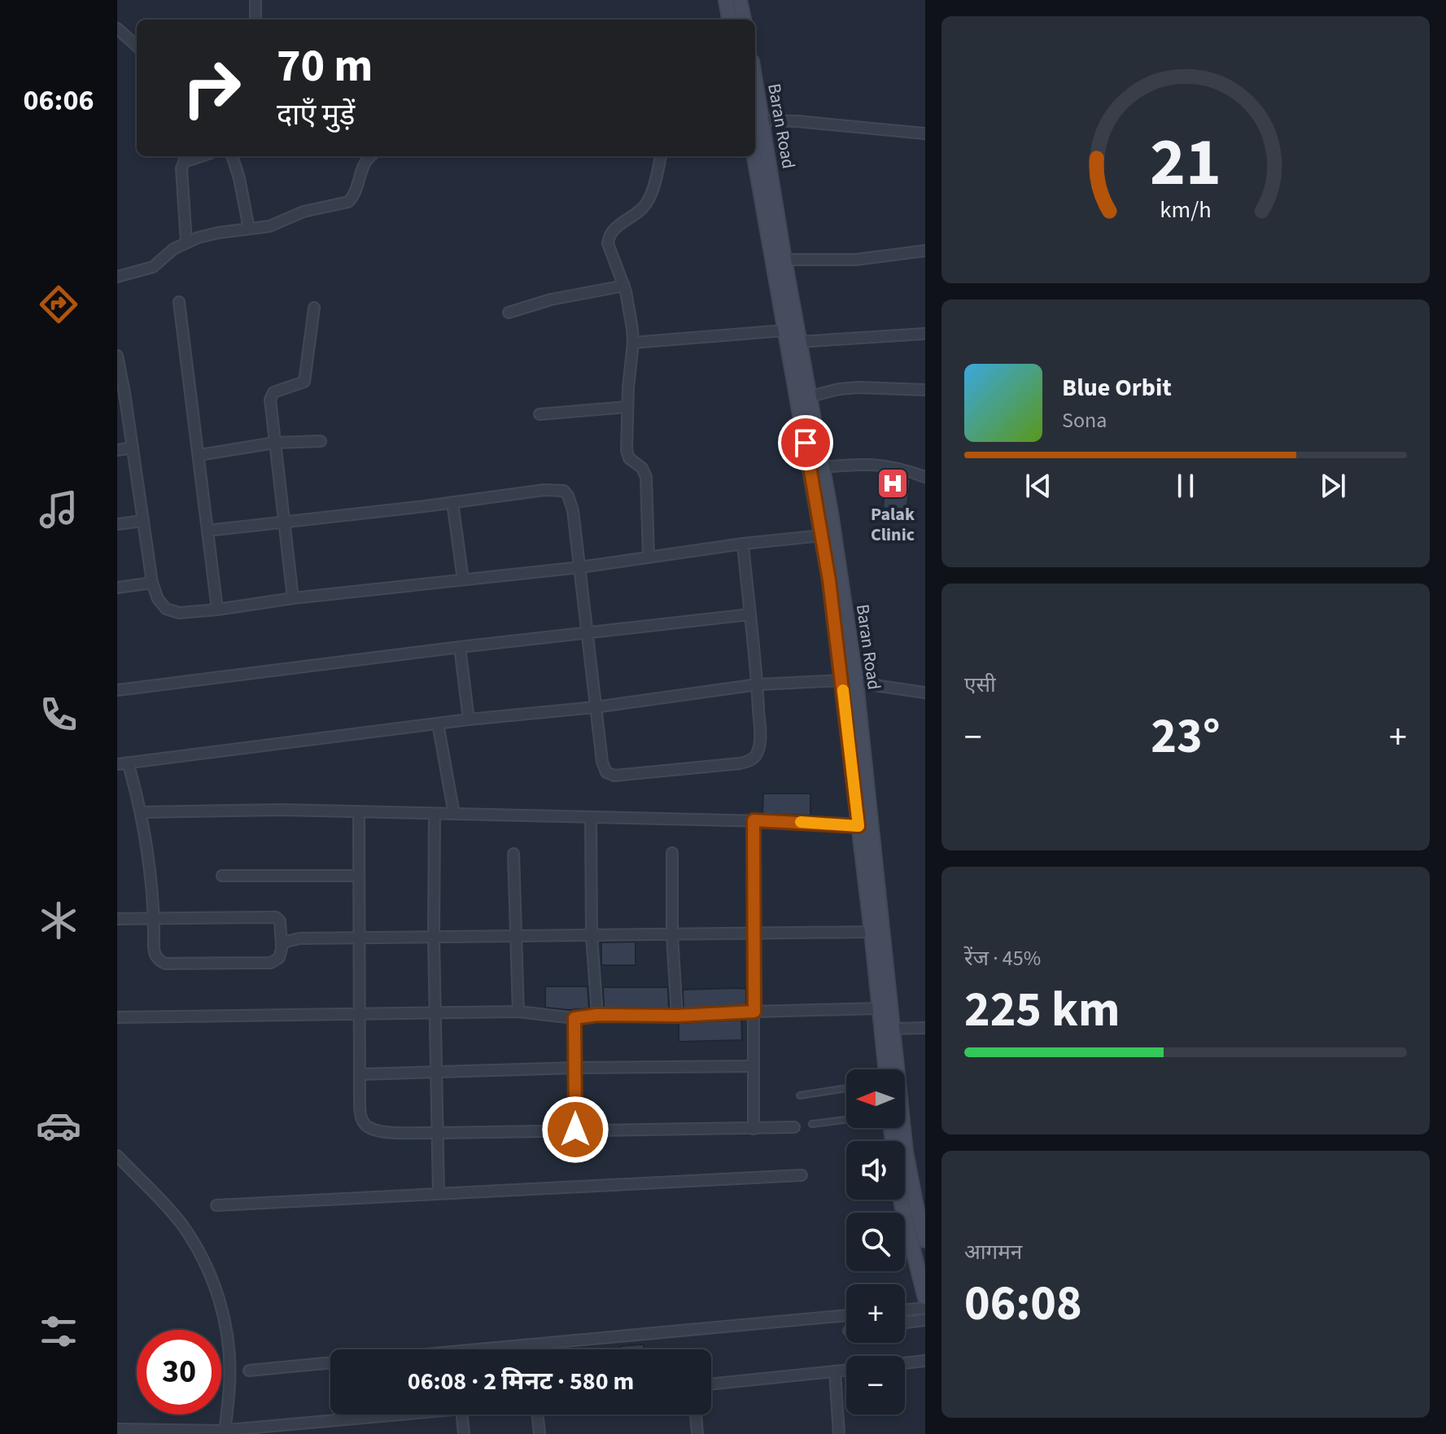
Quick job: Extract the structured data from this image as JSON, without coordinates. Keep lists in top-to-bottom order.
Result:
{
  "streets": {
    "main road": ["Baran Road"]
  },
  "places": {
    "hospital": ["Palak Clinic"]
  },
  "north": "left",
  "page": {
    "tabs": "06:06",
    "turn": ["70 m", "दाएँ मुड़ें"],
    "song": ["Blue Orbit", "Sona"],
    "tile": [
      "एसी",
      ["रेंज · 45%", "225 km"],
      ["आगमन", "06:08"]
    ],
    "heat": ["−", "23°", "+"],
    "map_buttons": ["+", "−"],
    "limit": "30",
    "trip": "06:08 · 2 मिनट · 580 m",
    "gauge": ["21", "km/h"]
  }
}
